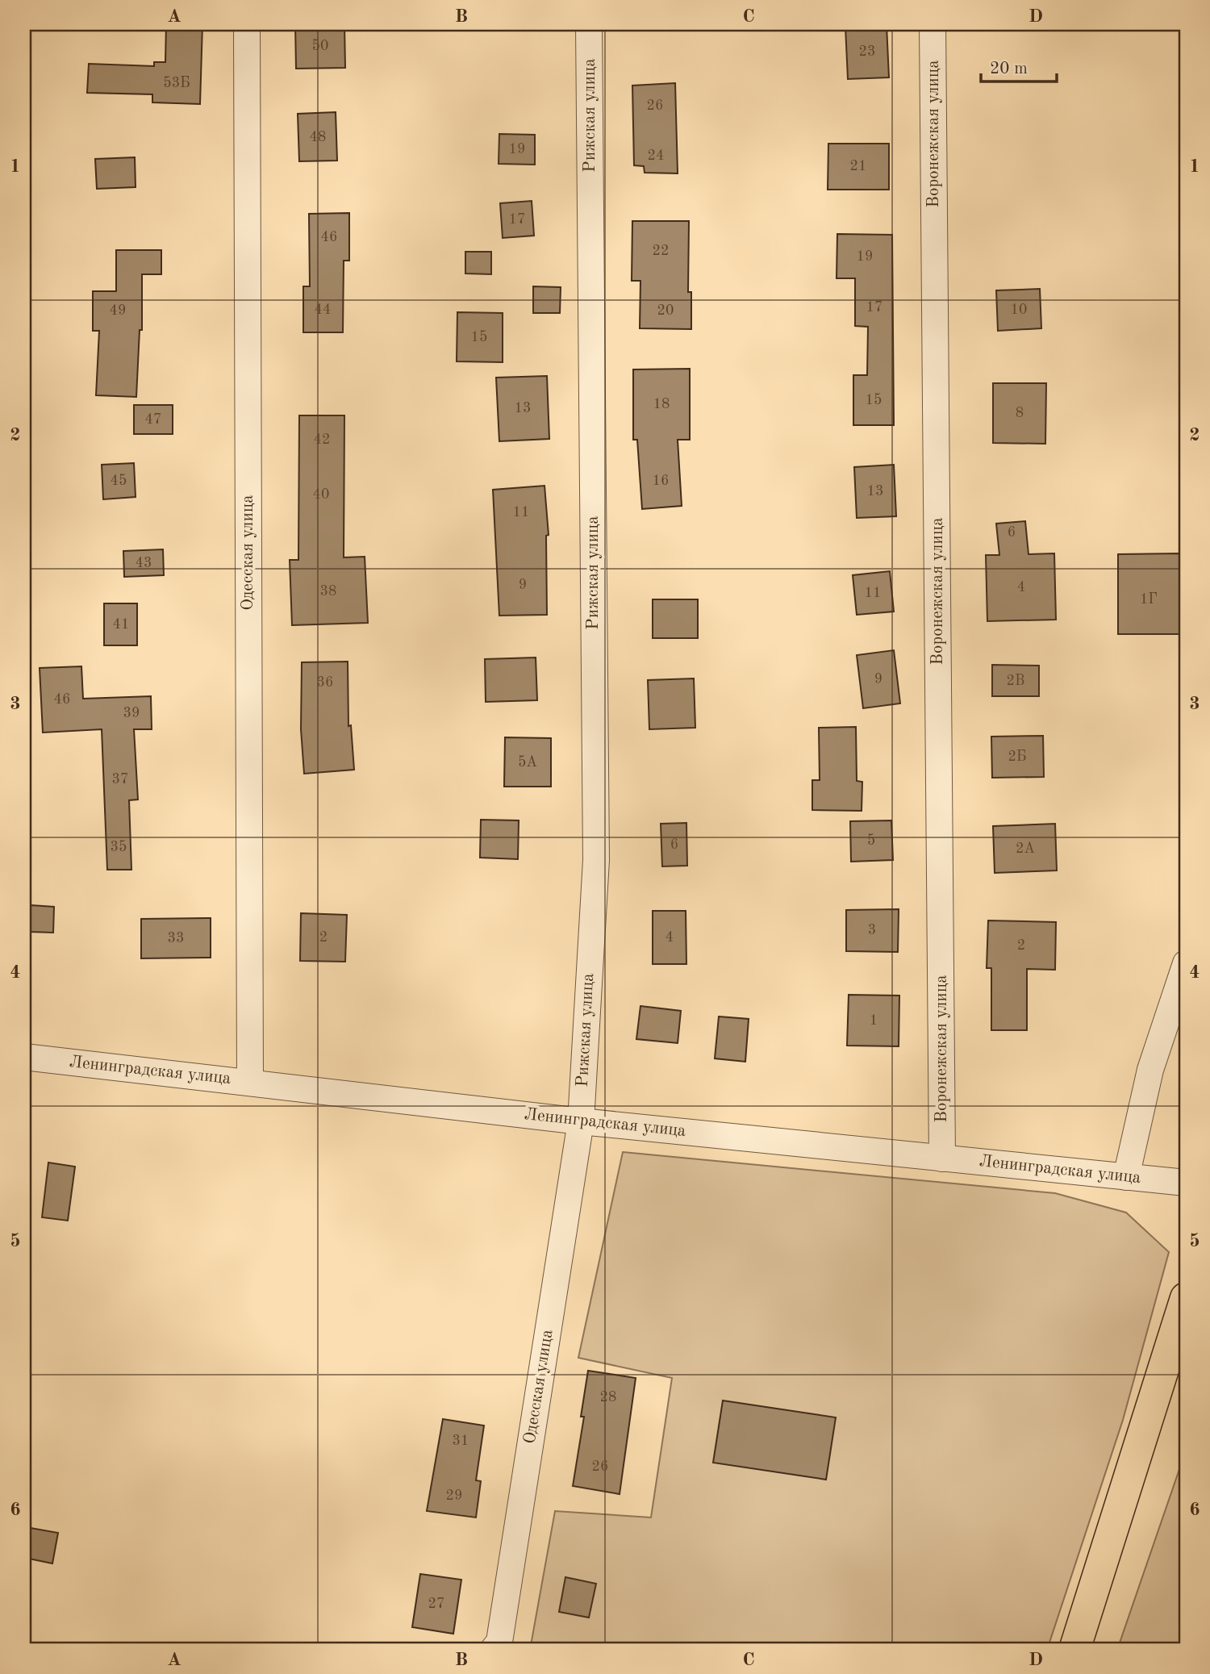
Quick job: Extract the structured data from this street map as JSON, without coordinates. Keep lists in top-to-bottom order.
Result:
{
  "streets": {
    "street": [
      "Рижская улица",
      "Воронежская улица",
      "Одесская улица",
      "Ленинградская улица"
    ]
  },
  "crossings": [
    ["Рижская улица", "Одесская улица"],
    ["Рижская улица", "Ленинградская улица"],
    ["Воронежская улица", "Ленинградская улица"],
    ["Одесская улица", "Ленинградская улица"]
  ],
  "house_numbers": [
    "50",
    "23",
    "53Б",
    "26",
    "48",
    "19",
    "24",
    "21",
    "17",
    "46",
    "22",
    "19",
    "17",
    "44",
    "10",
    "49",
    "20",
    "15",
    "15",
    "18",
    "13",
    "8",
    "47",
    "42",
    "45",
    "16",
    "13",
    "40",
    "11",
    "6",
    "43",
    "9",
    "4",
    "38",
    "11",
    "1Г",
    "41",
    "9",
    "2В",
    "36",
    "46",
    "39",
    "2Б",
    "5А",
    "37",
    "5",
    "6",
    "35",
    "2А",
    "3",
    "2",
    "4",
    "33",
    "2",
    "1",
    "28",
    "31",
    "26",
    "29",
    "27"
  ],
  "scale_bar": "20 m",
  "grid": {
    "columns": [
      "A",
      "B",
      "C",
      "D"
    ],
    "rows": [
      "1",
      "2",
      "3",
      "4",
      "5",
      "6"
    ]
  }
}
